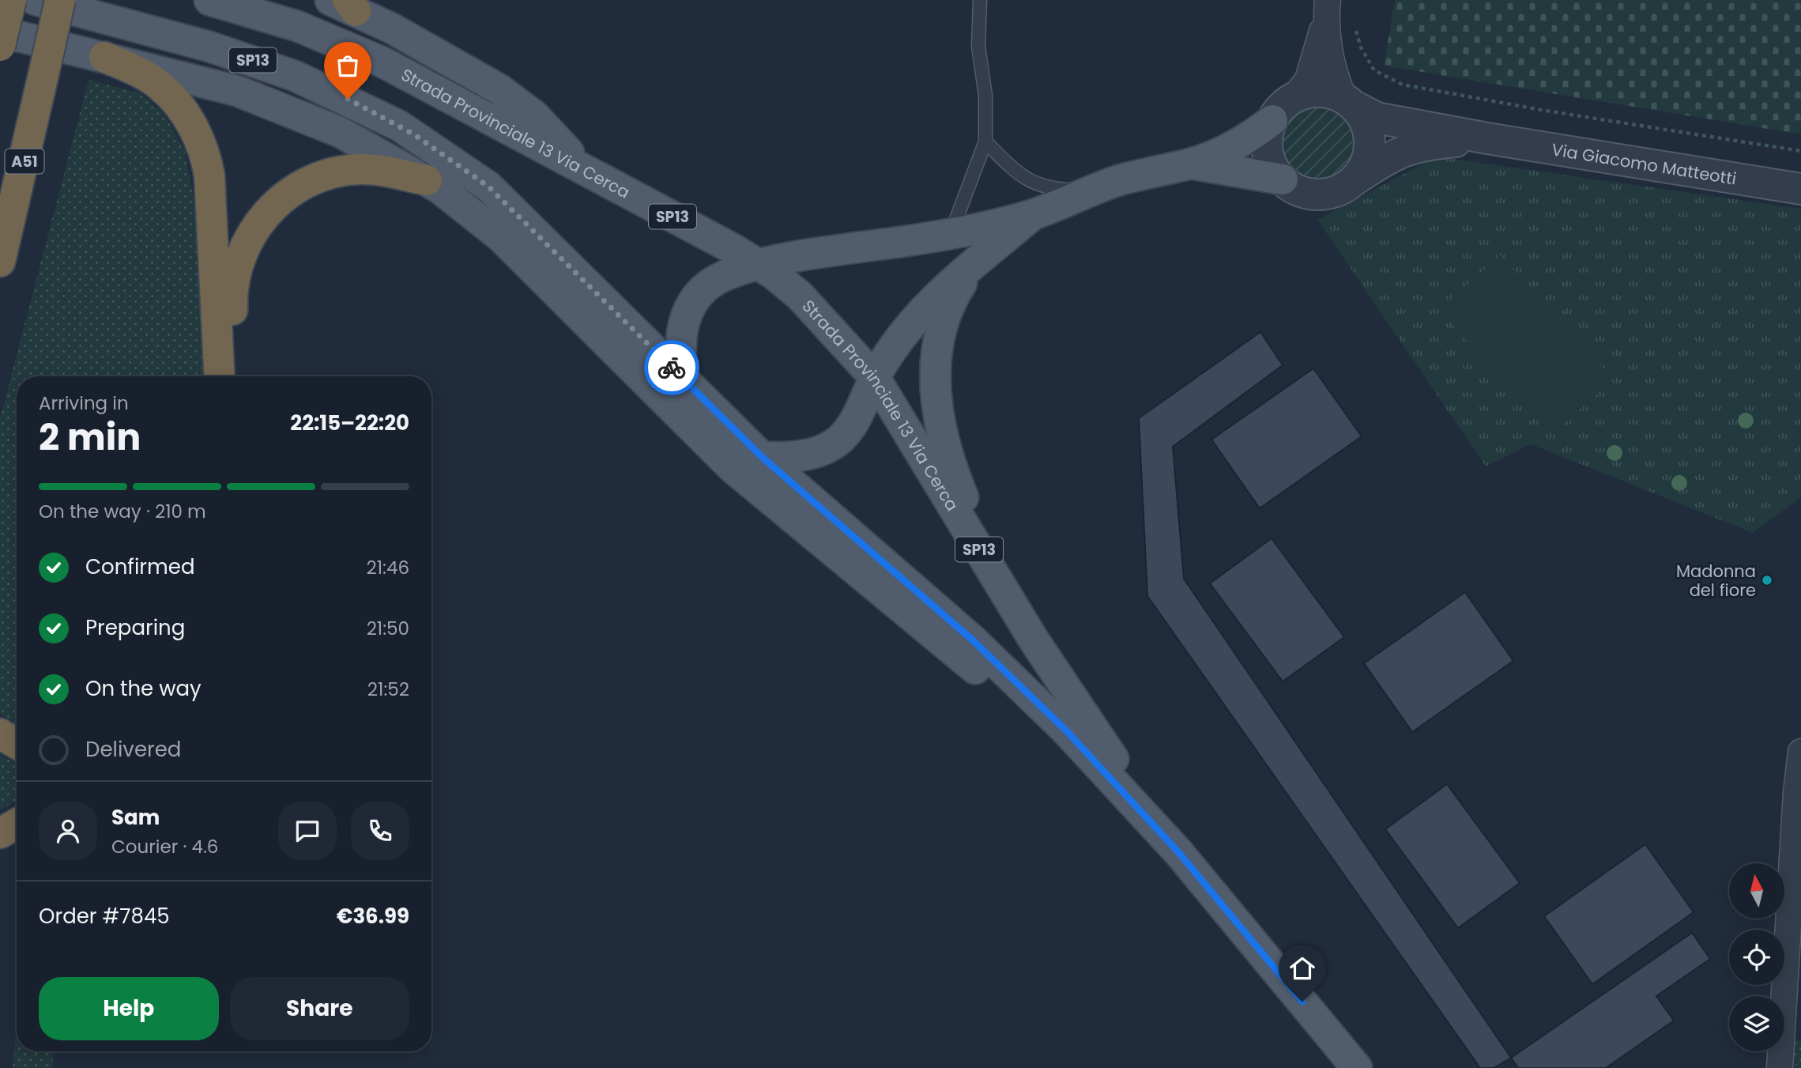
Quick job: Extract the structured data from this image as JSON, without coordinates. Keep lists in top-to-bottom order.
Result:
{
  "streets": {
    "highway": ["A51"],
    "main road": ["SP13", "Strada Provinciale 13 Via Cerca"],
    "street": ["Via Giacomo Matteotti"]
  },
  "crossings": [
    ["SP13", "Strada Provinciale 13 Via Cerca"]
  ],
  "places": ["Madonna del fiore"],
  "north": "top",
  "page": {
    "heading": ["2 min", "Arriving in", "22:15–22:20"],
    "panel": [
      "Sam",
      "Courier · 4.6",
      "Order #7845",
      "€36.99"
    ],
    "bar": "On the way · 210 m",
    "list": [
      ["Confirmed", "21:46"],
      ["Preparing", "21:50"],
      ["On the way", "21:52"],
      "Delivered"
    ],
    "buttons": ["Help", "Share"]
  }
}
